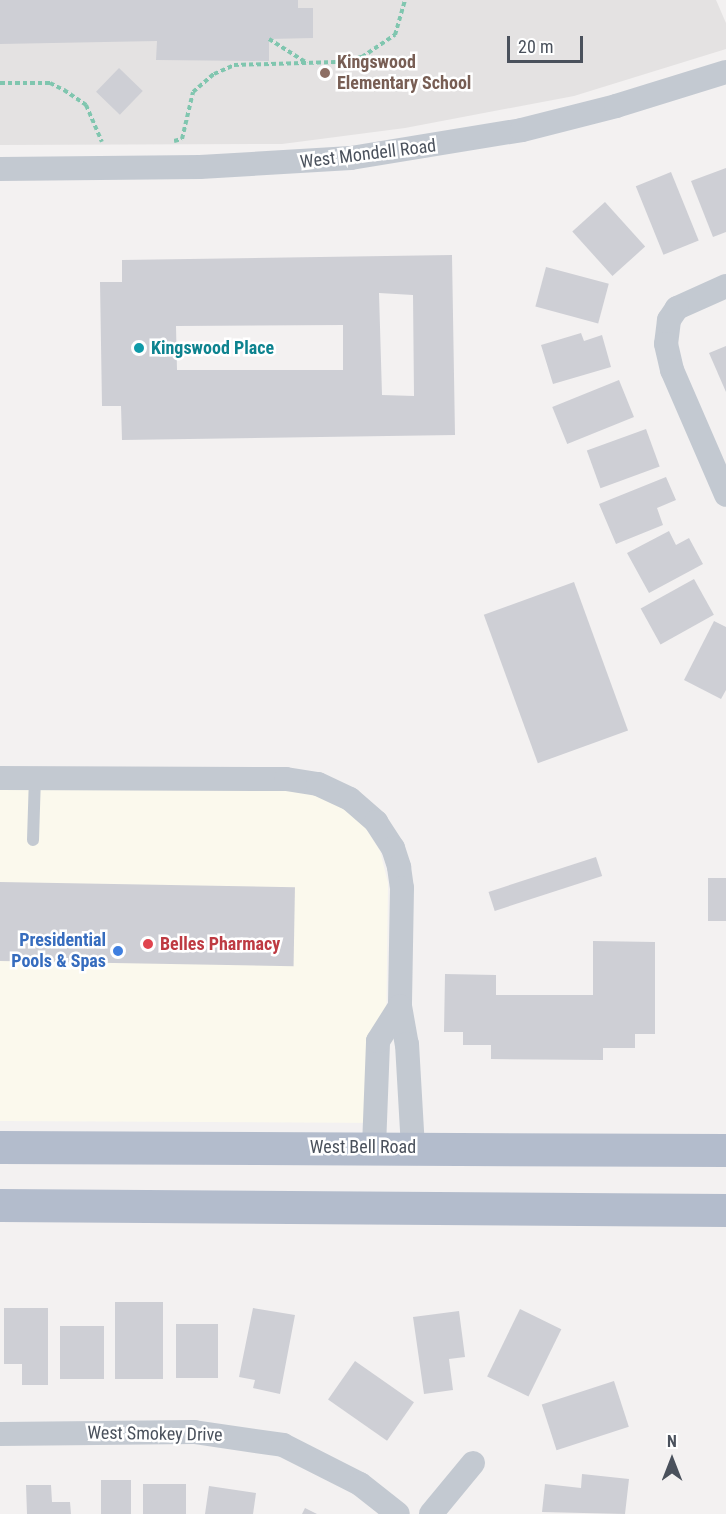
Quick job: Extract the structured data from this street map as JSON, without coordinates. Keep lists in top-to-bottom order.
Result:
{
  "streets": {
    "main road": ["West Bell Road"],
    "street": ["West Mondell Road", "West Smokey Drive"]
  },
  "places": [
    "Kingswood Elementary School",
    "Kingswood Place",
    "Belles Pharmacy",
    "Presidential Pools & Spas"
  ],
  "scale_bar": "20 m",
  "north": "top"
}
